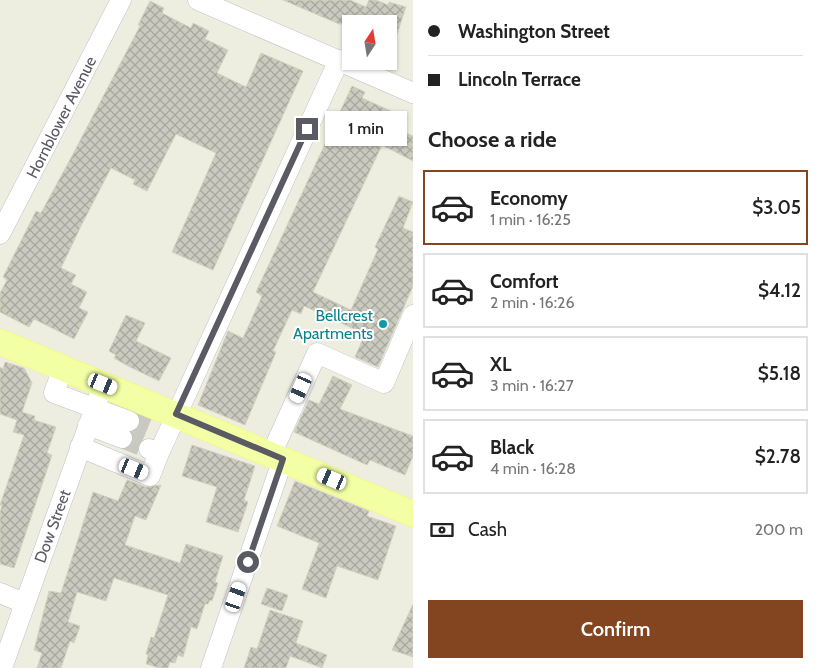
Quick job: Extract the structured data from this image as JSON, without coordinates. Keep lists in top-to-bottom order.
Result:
{
  "streets": {
    "street": ["Hornblower Avenue", "Dow Street"]
  },
  "places": ["Bellcrest Apartments"],
  "north": "top",
  "page": {
    "banner": ["Washington Street", "Lincoln Terrace"],
    "heading": "Choose a ride",
    "bubble": "1 min",
    "list": [
      {
        "name": "Economy",
        "note": "1 min · 16:25",
        "value": "$3.05"
      },
      {
        "name": "Comfort",
        "note": "2 min · 16:26",
        "value": "$4.12"
      },
      {
        "name": "XL",
        "note": "3 min · 16:27",
        "value": "$5.18"
      },
      {
        "name": "Black",
        "note": "4 min · 16:28",
        "value": "$2.78"
      }
    ],
    "pay": ["Cash", "200 m"],
    "buttons": "Confirm"
  }
}
